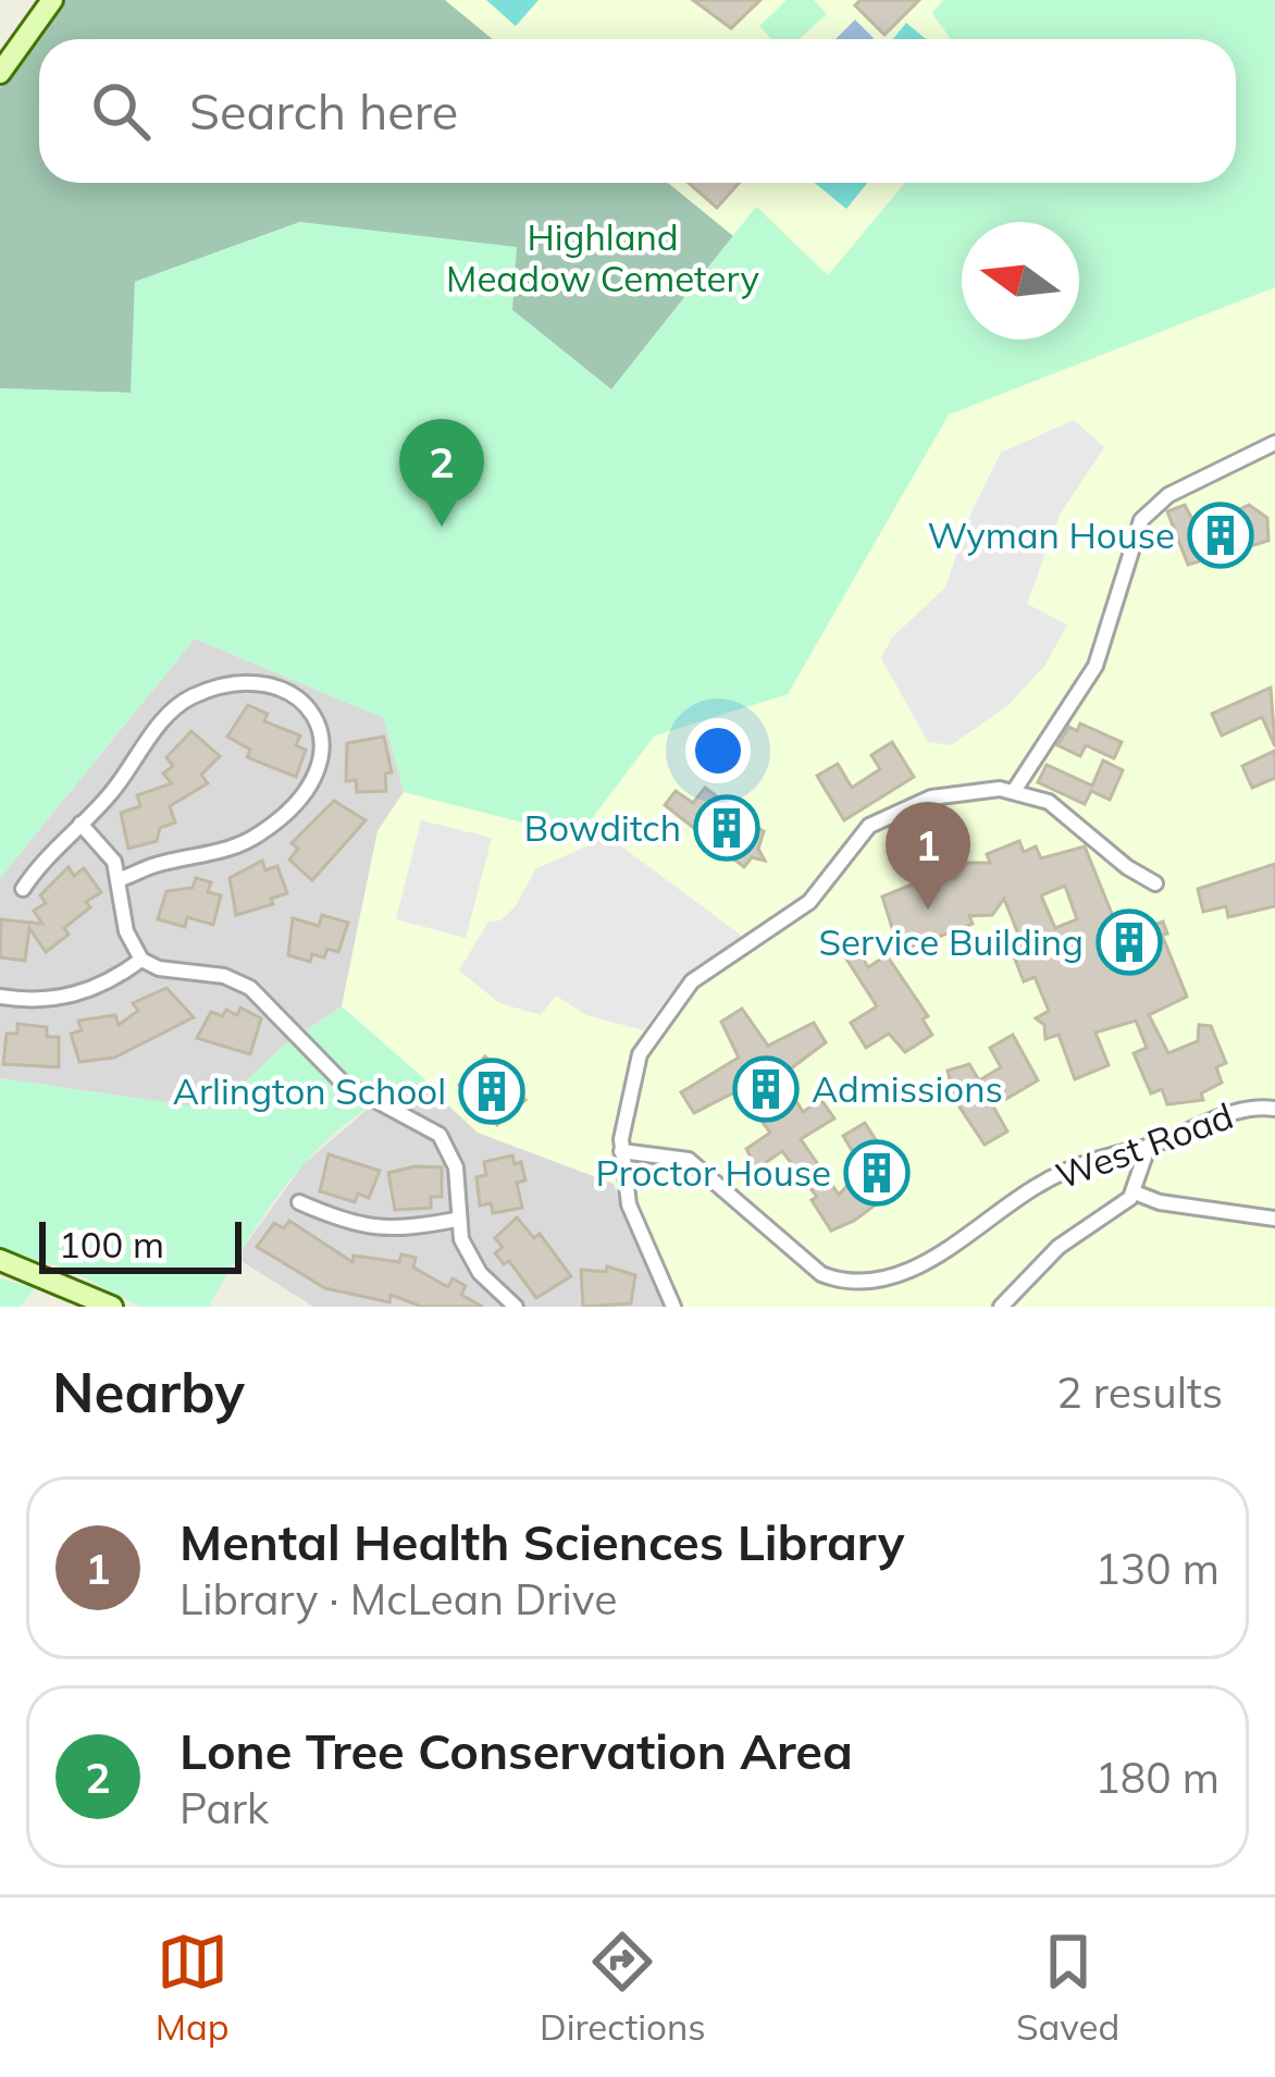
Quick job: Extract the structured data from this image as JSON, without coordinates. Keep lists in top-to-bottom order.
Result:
{
  "streets": {
    "street": ["West Road"]
  },
  "parks": ["Highland Meadow Cemetery"],
  "places": {
    "building": [
      "Wyman House",
      "Bowditch",
      "Service Building",
      "Admissions",
      "Arlington School",
      "Proctor House"
    ]
  },
  "scale_bar": "100 m",
  "north": "left",
  "page": {
    "search": "Search here",
    "pins": ["2", "1"],
    "scale": "100 m",
    "heading": ["Nearby", "2 results"],
    "list": [
      {
        "mark": "1",
        "name": "Mental Health Sciences Library",
        "note": "Library · McLean Drive",
        "value": "130 m"
      },
      {
        "mark": "2",
        "name": "Lone Tree Conservation Area",
        "note": "Park",
        "value": "180 m"
      }
    ],
    "nav": ["Map", "Directions", "Saved"]
  }
}
